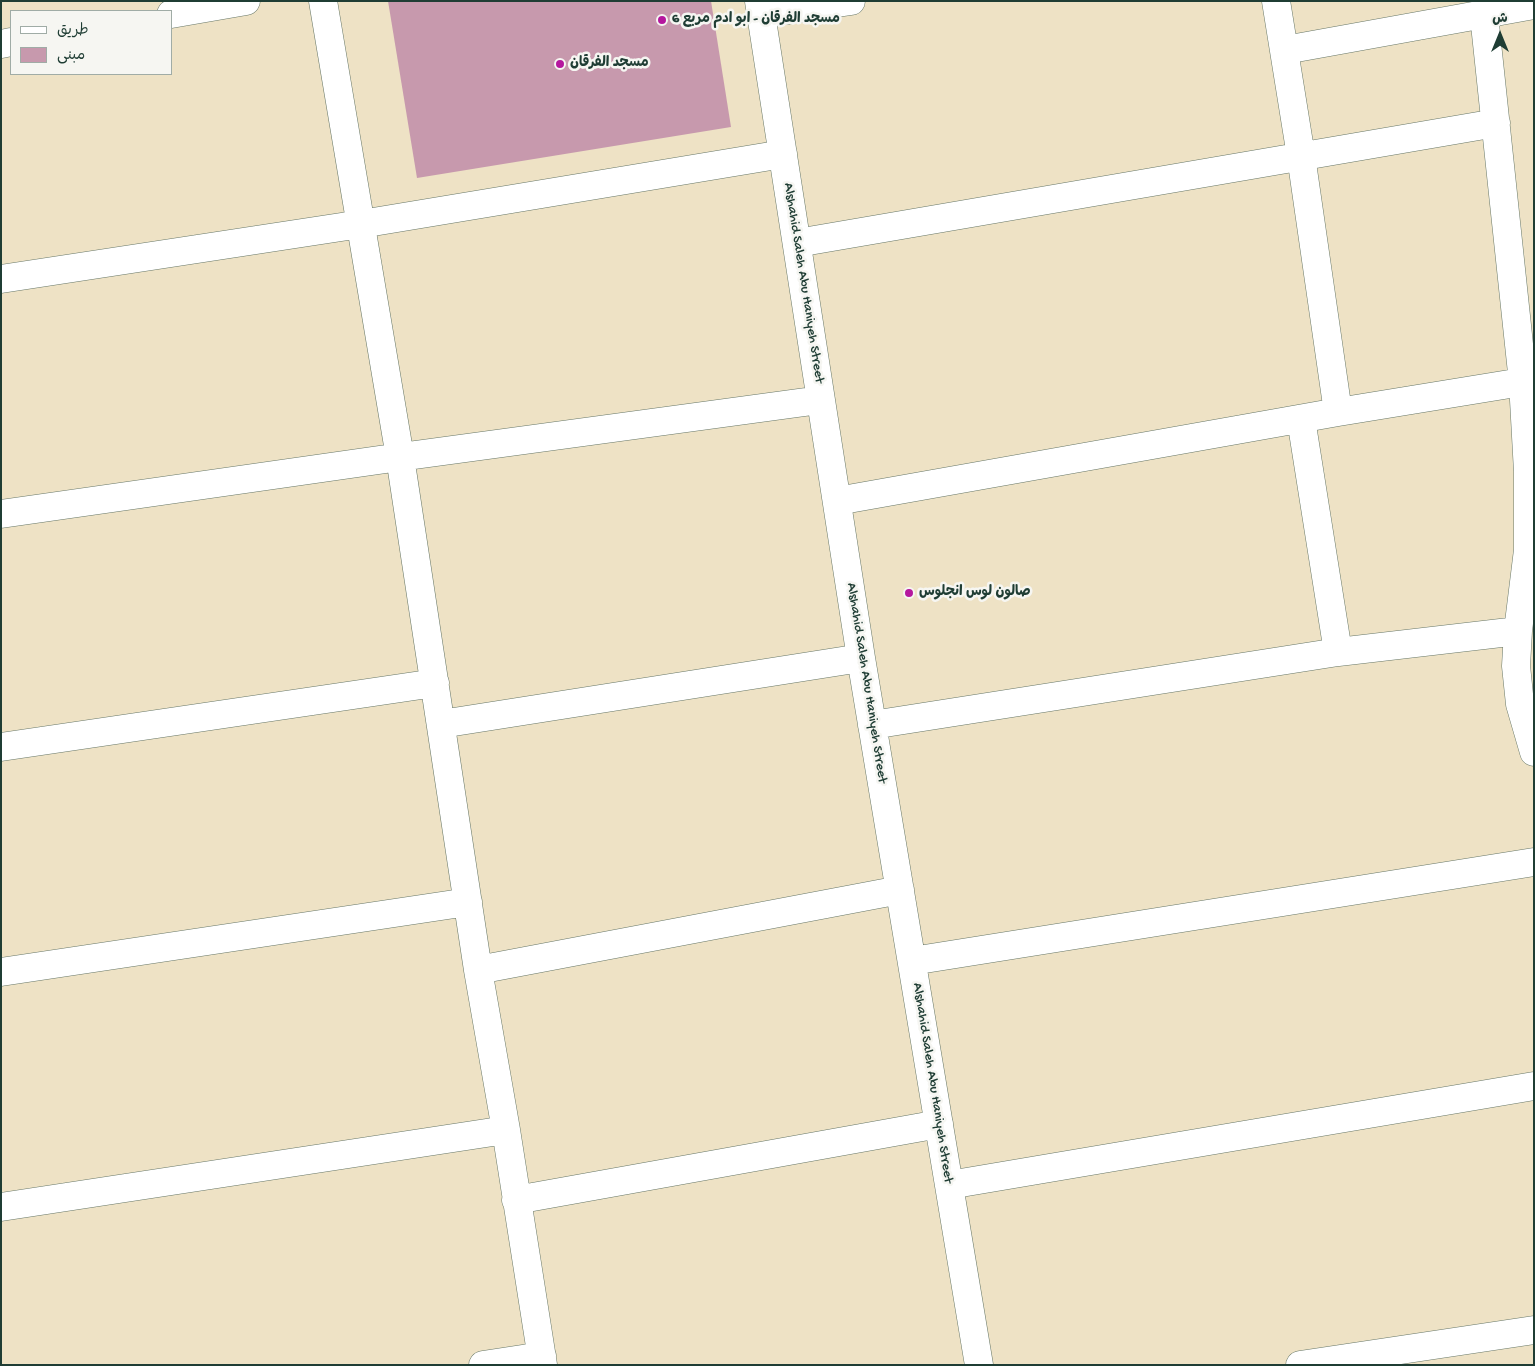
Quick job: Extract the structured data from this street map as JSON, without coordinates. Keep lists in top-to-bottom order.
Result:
{
  "streets": {
    "street": ["Alshahid Saleh Abu Haniyeh Street"]
  },
  "places": ["مسجد الفرقان - ابو ادم مربع 6", "مسجد الفرقان", "صالون لوس انجلوس"],
  "legend": ["طريق", "مبنى"],
  "north": "top"
}
